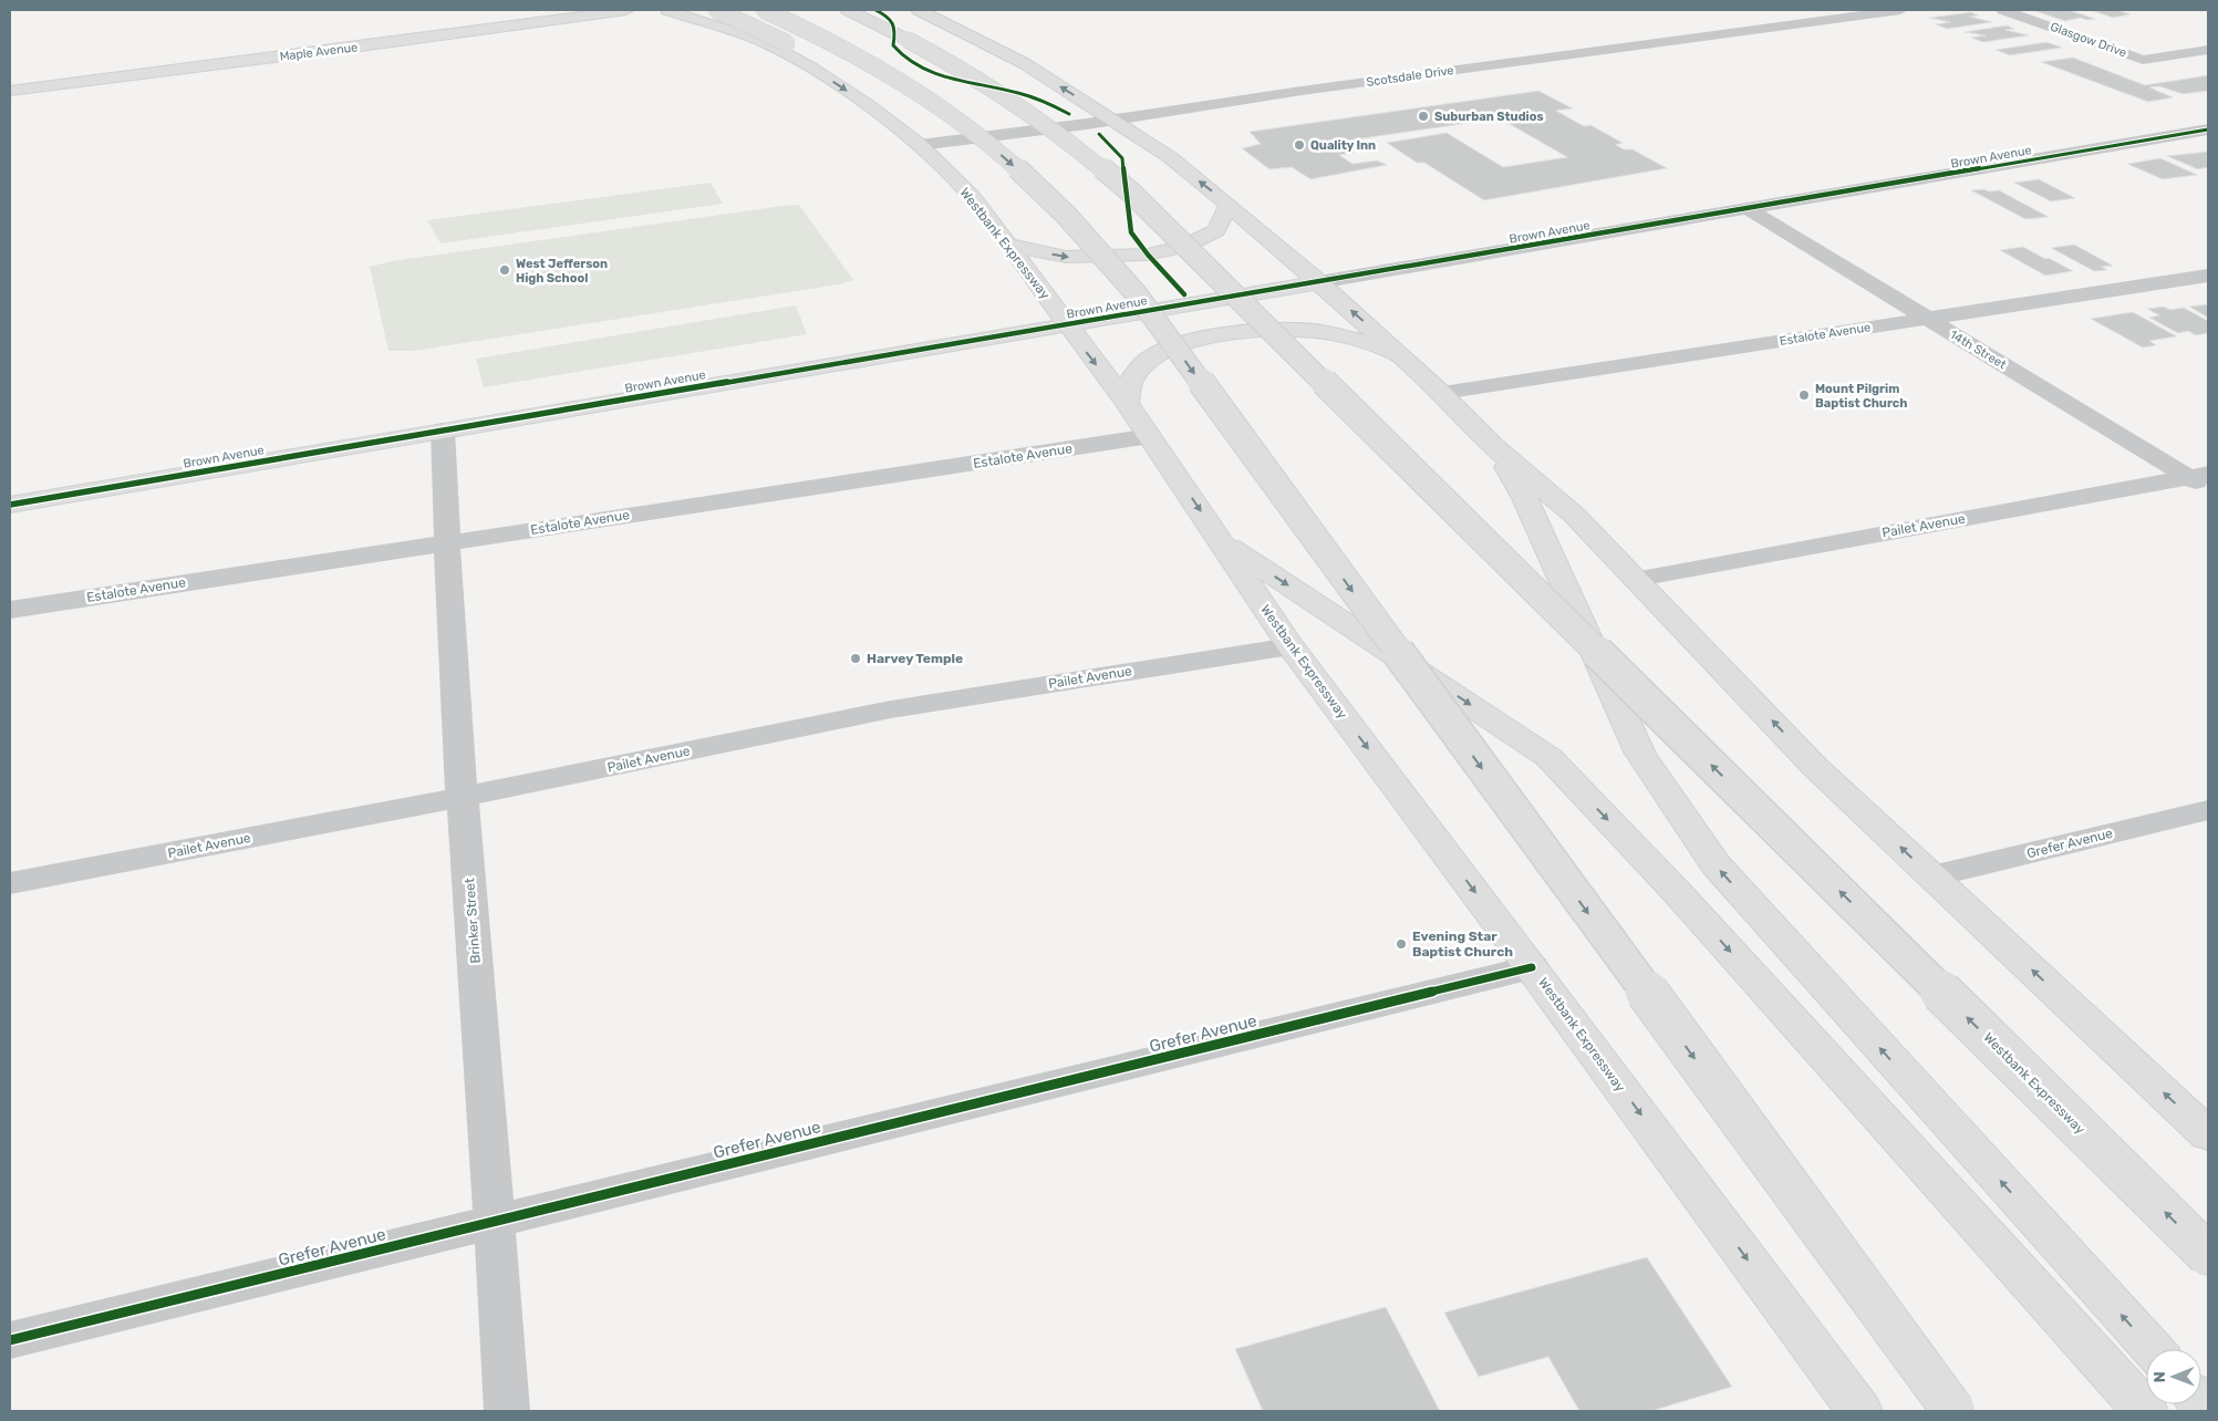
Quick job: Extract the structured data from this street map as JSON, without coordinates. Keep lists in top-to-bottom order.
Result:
{
  "streets": {
    "main road": ["Maple Avenue", "Brown Avenue", "Westbank Expressway"],
    "street": [
      "Glasgow Drive",
      "Scotsdale Drive",
      "Estalote Avenue",
      "14th Street",
      "Pailet Avenue",
      "Grefer Avenue",
      "Brinker Street"
    ]
  },
  "crossings": [
    ["Scotsdale Drive", "Westbank Expressway"],
    ["Brown Avenue", "Westbank Expressway"],
    ["Brown Avenue", "14th Street"],
    ["Brown Avenue", "Brinker Street"],
    ["Westbank Expressway", "Estalote Avenue"],
    ["Westbank Expressway", "Pailet Avenue"],
    ["Westbank Expressway", "Grefer Avenue"],
    ["Estalote Avenue", "14th Street"],
    ["Estalote Avenue", "Brinker Street"],
    ["14th Street", "Pailet Avenue"],
    ["Pailet Avenue", "Brinker Street"],
    ["Grefer Avenue", "Brinker Street"]
  ],
  "places": [
    "Suburban Studios",
    "Quality Inn",
    "West Jefferson High School",
    "Mount Pilgrim Baptist Church",
    "Harvey Temple",
    "Evening Star Baptist Church"
  ],
  "north": "left"
}
